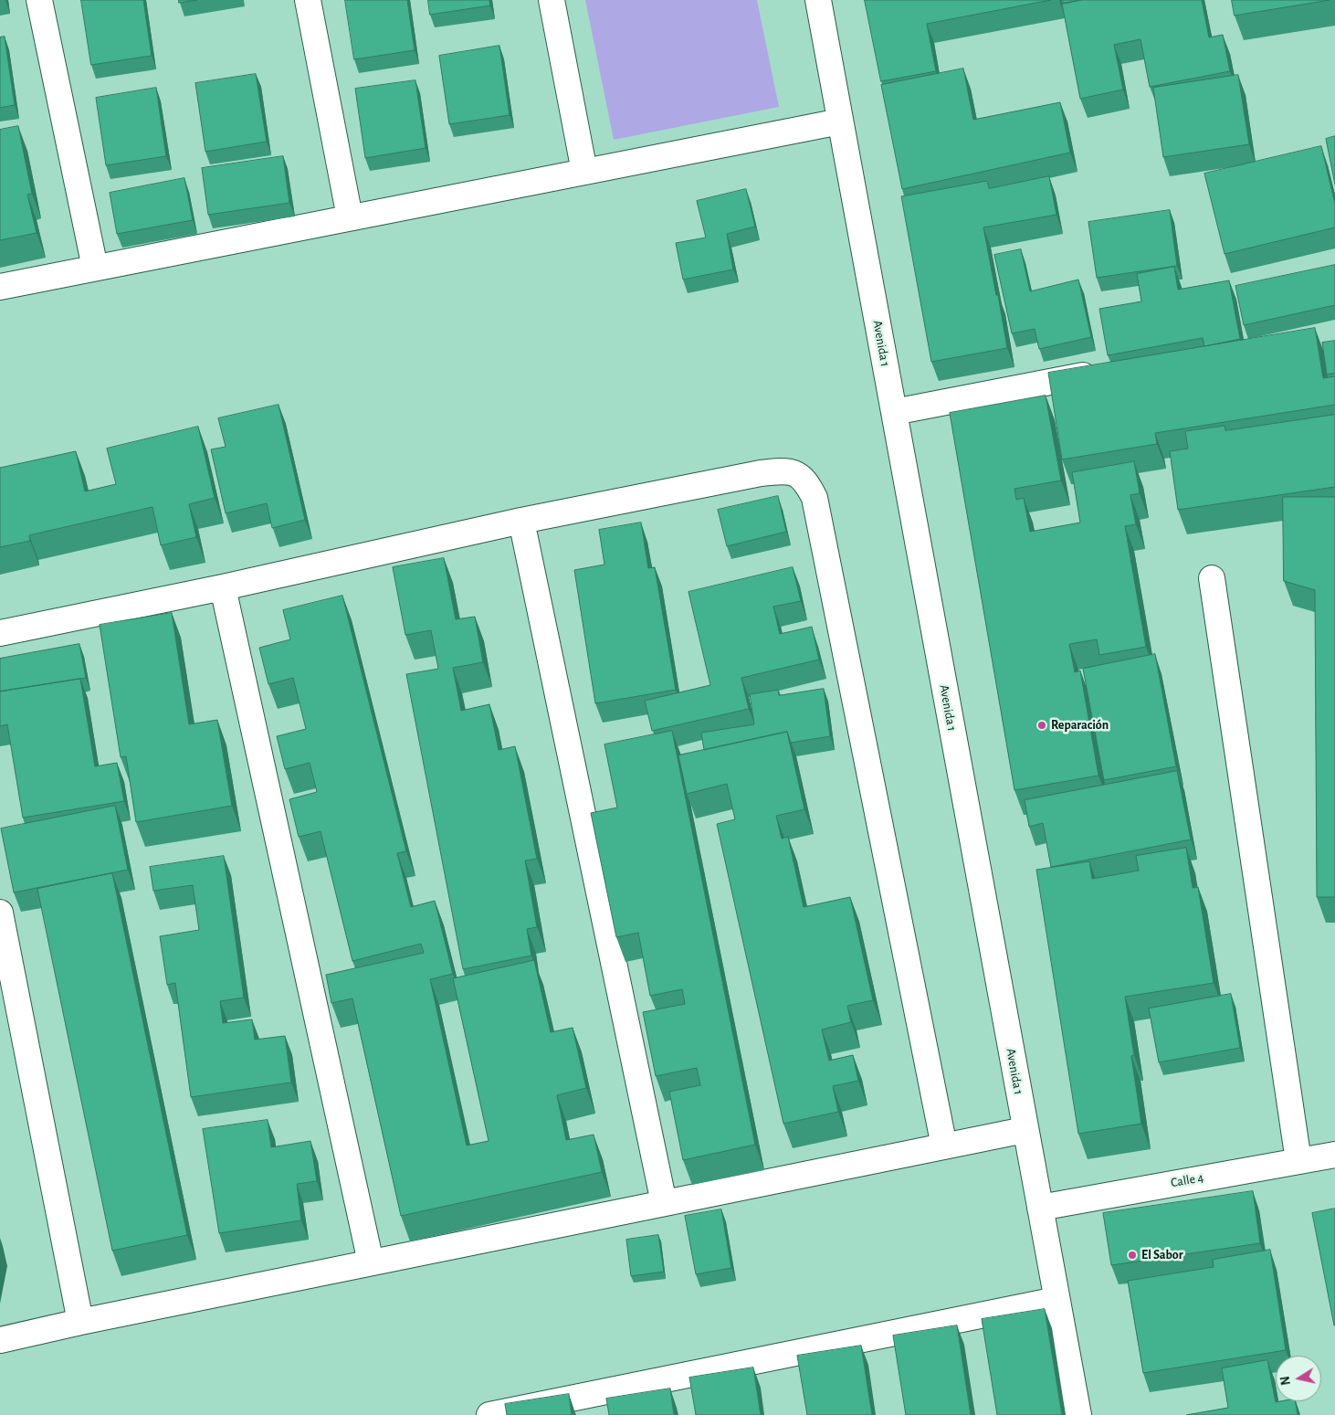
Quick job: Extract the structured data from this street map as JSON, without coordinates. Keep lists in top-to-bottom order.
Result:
{
  "streets": {
    "street": ["Avenida 1", "Calle 4"]
  },
  "crossings": [
    ["Avenida 1", "Calle 4"]
  ],
  "places": ["Reparación", "El Sabor"],
  "north": "left"
}
